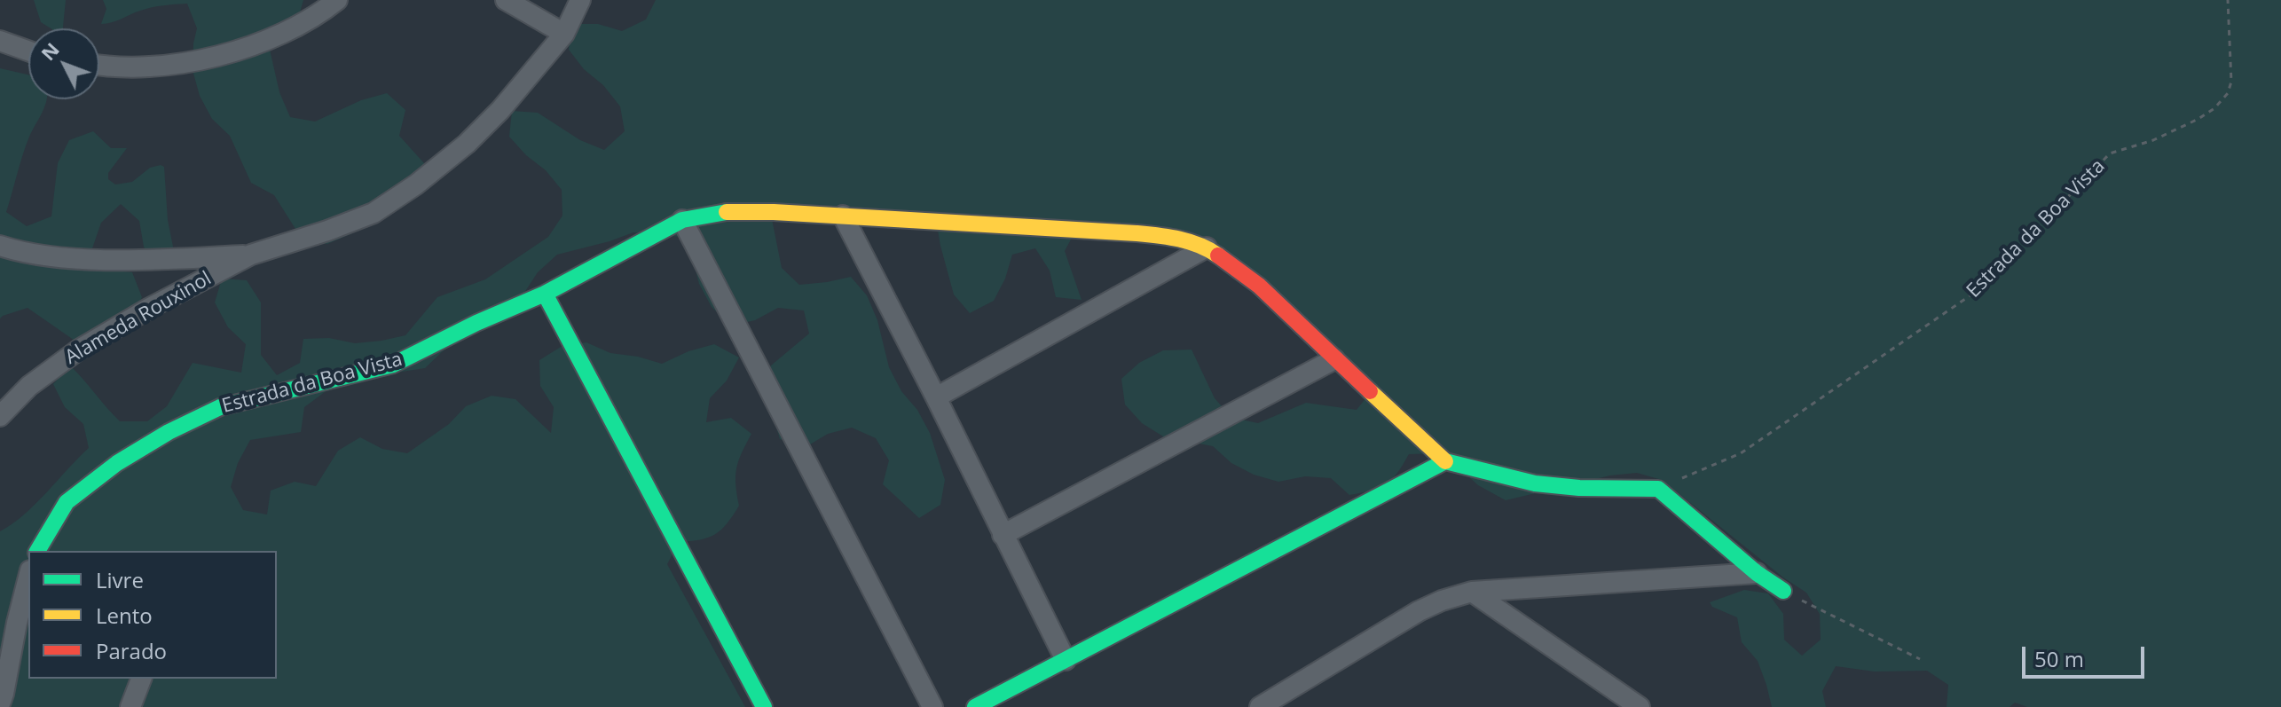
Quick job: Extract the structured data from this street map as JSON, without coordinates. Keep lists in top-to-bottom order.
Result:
{
  "streets": {
    "street": ["Estrada da Boa Vista", "Alameda Rouxinol"]
  },
  "legend": ["Livre", "Lento", "Parado"],
  "scale_bar": "50 m",
  "north": "top left"
}
